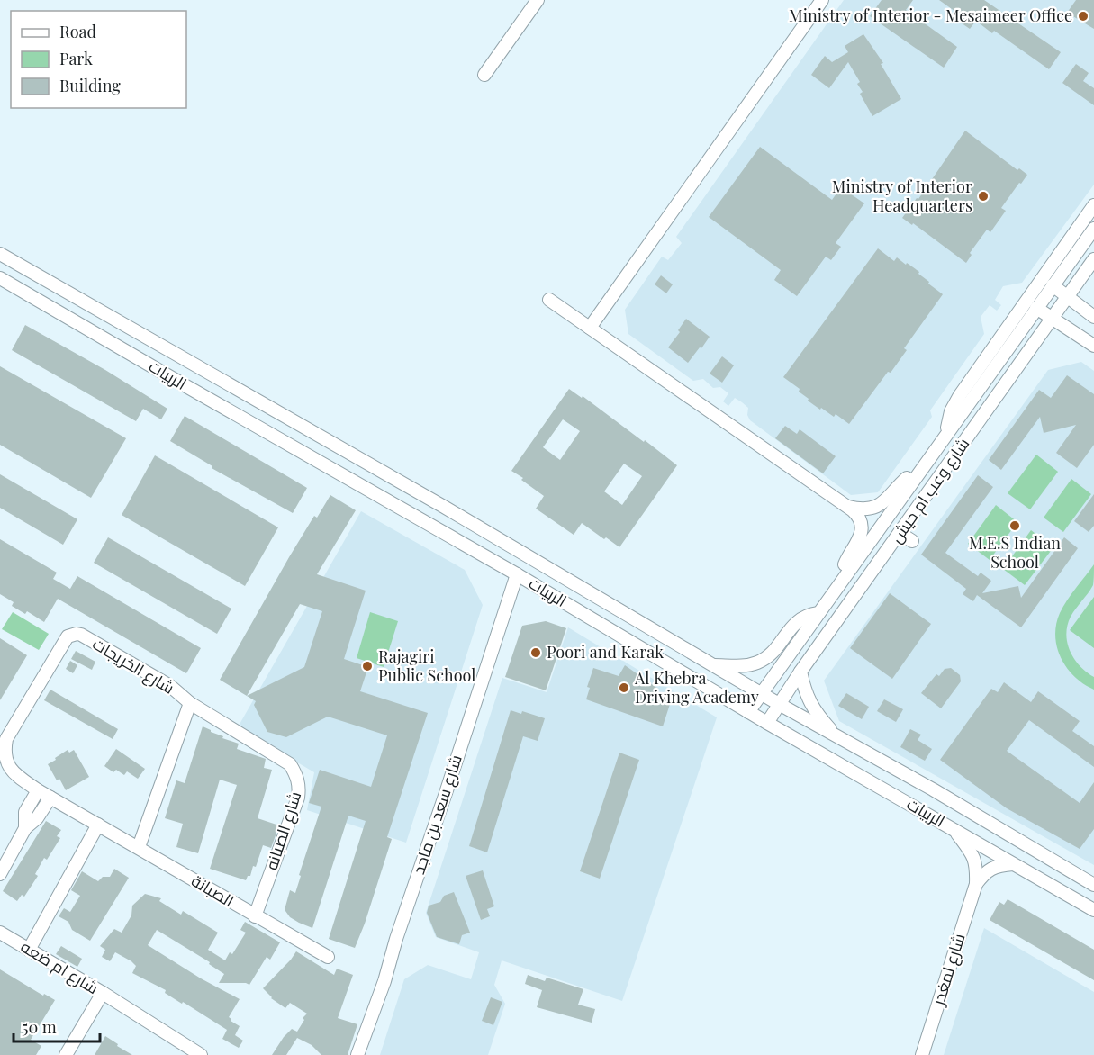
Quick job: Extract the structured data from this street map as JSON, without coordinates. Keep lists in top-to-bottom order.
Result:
{
  "streets": {
    "street": [
      "الربيات",
      "شارع وعب ام حيش",
      "شارع الخريجات",
      "شارع سعد بن ماجد",
      "شارع الصبانه",
      "الصبانة",
      "شارع ام ضعه",
      "شارع لمغدر"
    ]
  },
  "crossings": [
    ["الربيات", "شارع وعب ام حيش"],
    ["الربيات", "شارع سعد بن ماجد"],
    ["الربيات", "شارع لمغدر"],
    ["شارع الخريجات", "شارع الصبانه"],
    ["شارع الخريجات", "الصبانة"],
    ["شارع الصبانه", "الصبانة"]
  ],
  "places": [
    "Ministry of Interior - Mesaimeer Office",
    "Ministry of Interior Headquarters",
    "M.E.S Indian School",
    "Poori and Karak",
    "Rajagiri Public School",
    "Al Khebra Driving Academy"
  ],
  "legend": ["Road", "Park", "Building"],
  "scale_bar": "50 m"
}
